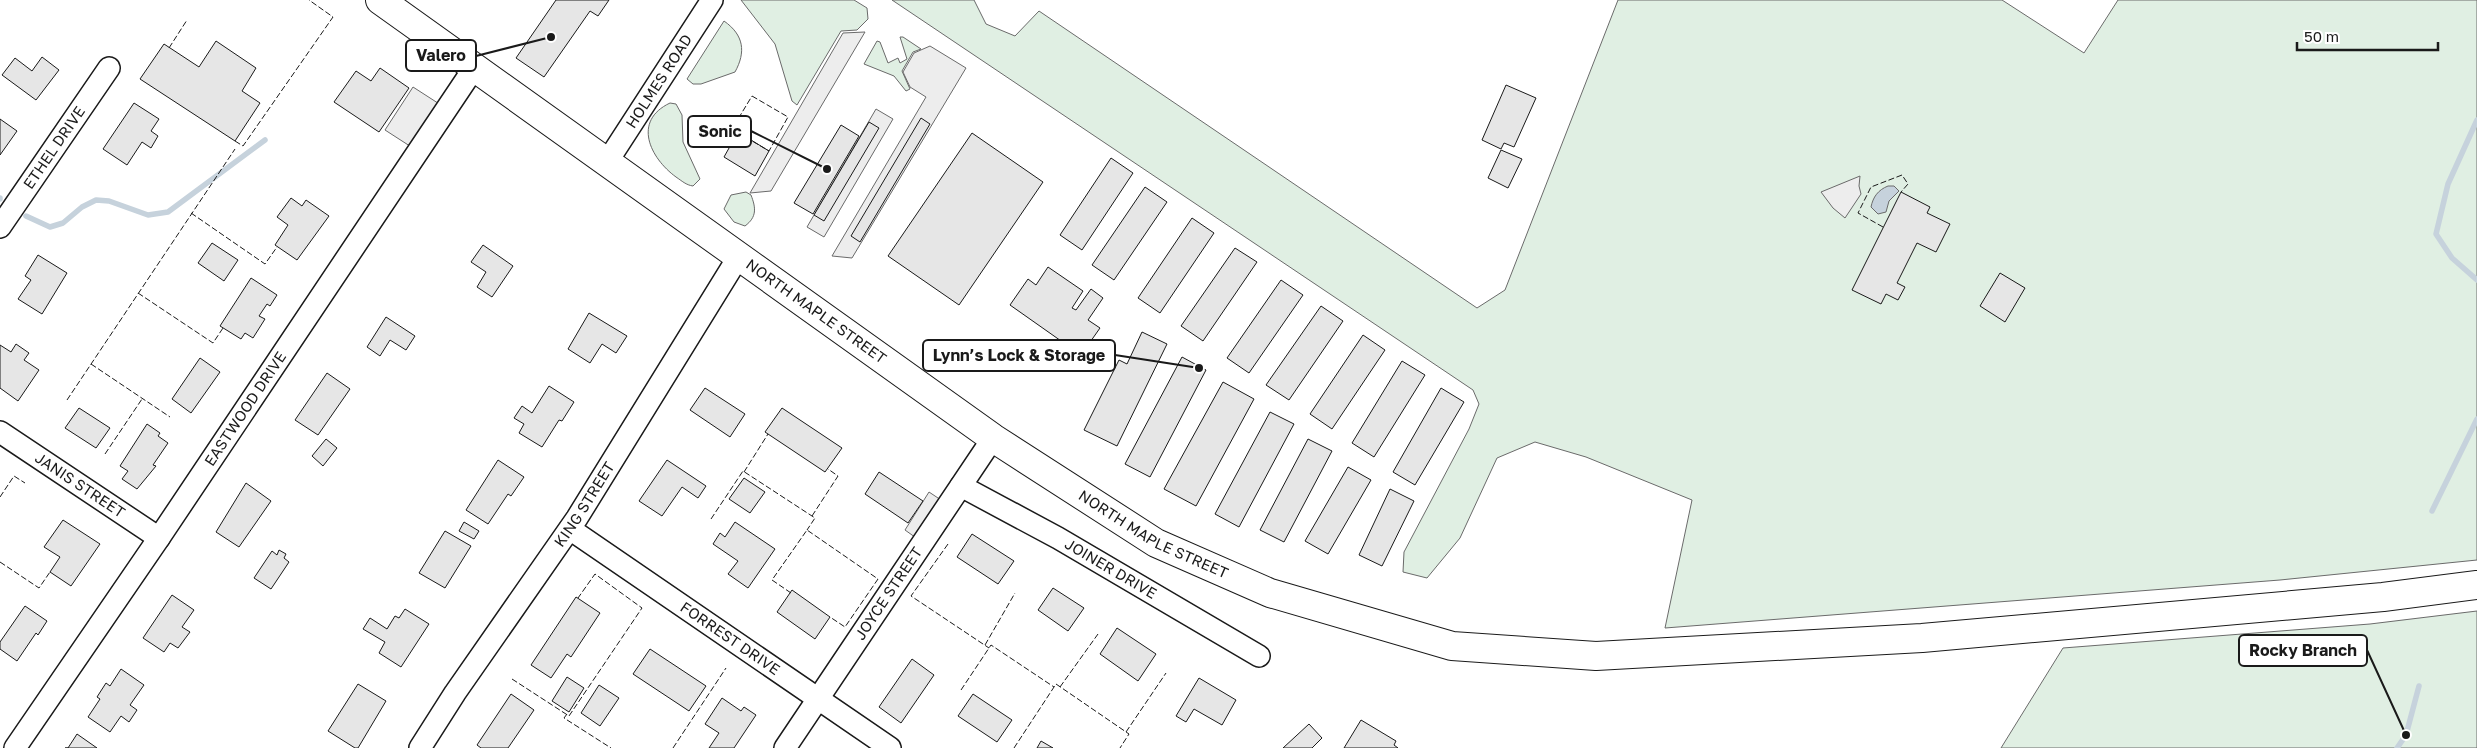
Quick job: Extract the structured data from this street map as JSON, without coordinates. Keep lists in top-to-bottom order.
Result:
{
  "streets": {
    "main road": ["NORTH MAPLE STREET"],
    "street": [
      "HOLMES ROAD",
      "ETHEL DRIVE",
      "EASTWOOD DRIVE",
      "JANIS STREET",
      "KING STREET",
      "JOINER DRIVE",
      "JOYCE STREET",
      "FORREST DRIVE"
    ]
  },
  "crossings": [
    ["HOLMES ROAD", "NORTH MAPLE STREET"],
    ["NORTH MAPLE STREET", "EASTWOOD DRIVE"],
    ["NORTH MAPLE STREET", "KING STREET"],
    ["NORTH MAPLE STREET", "JOYCE STREET"],
    ["EASTWOOD DRIVE", "JANIS STREET"],
    ["KING STREET", "FORREST DRIVE"],
    ["JOINER DRIVE", "JOYCE STREET"],
    ["JOYCE STREET", "FORREST DRIVE"]
  ],
  "places": [
    "Valero",
    "Sonic",
    "Lynn’s Lock & Storage",
    "Rocky Branch"
  ],
  "scale_bar": "50 m"
}
